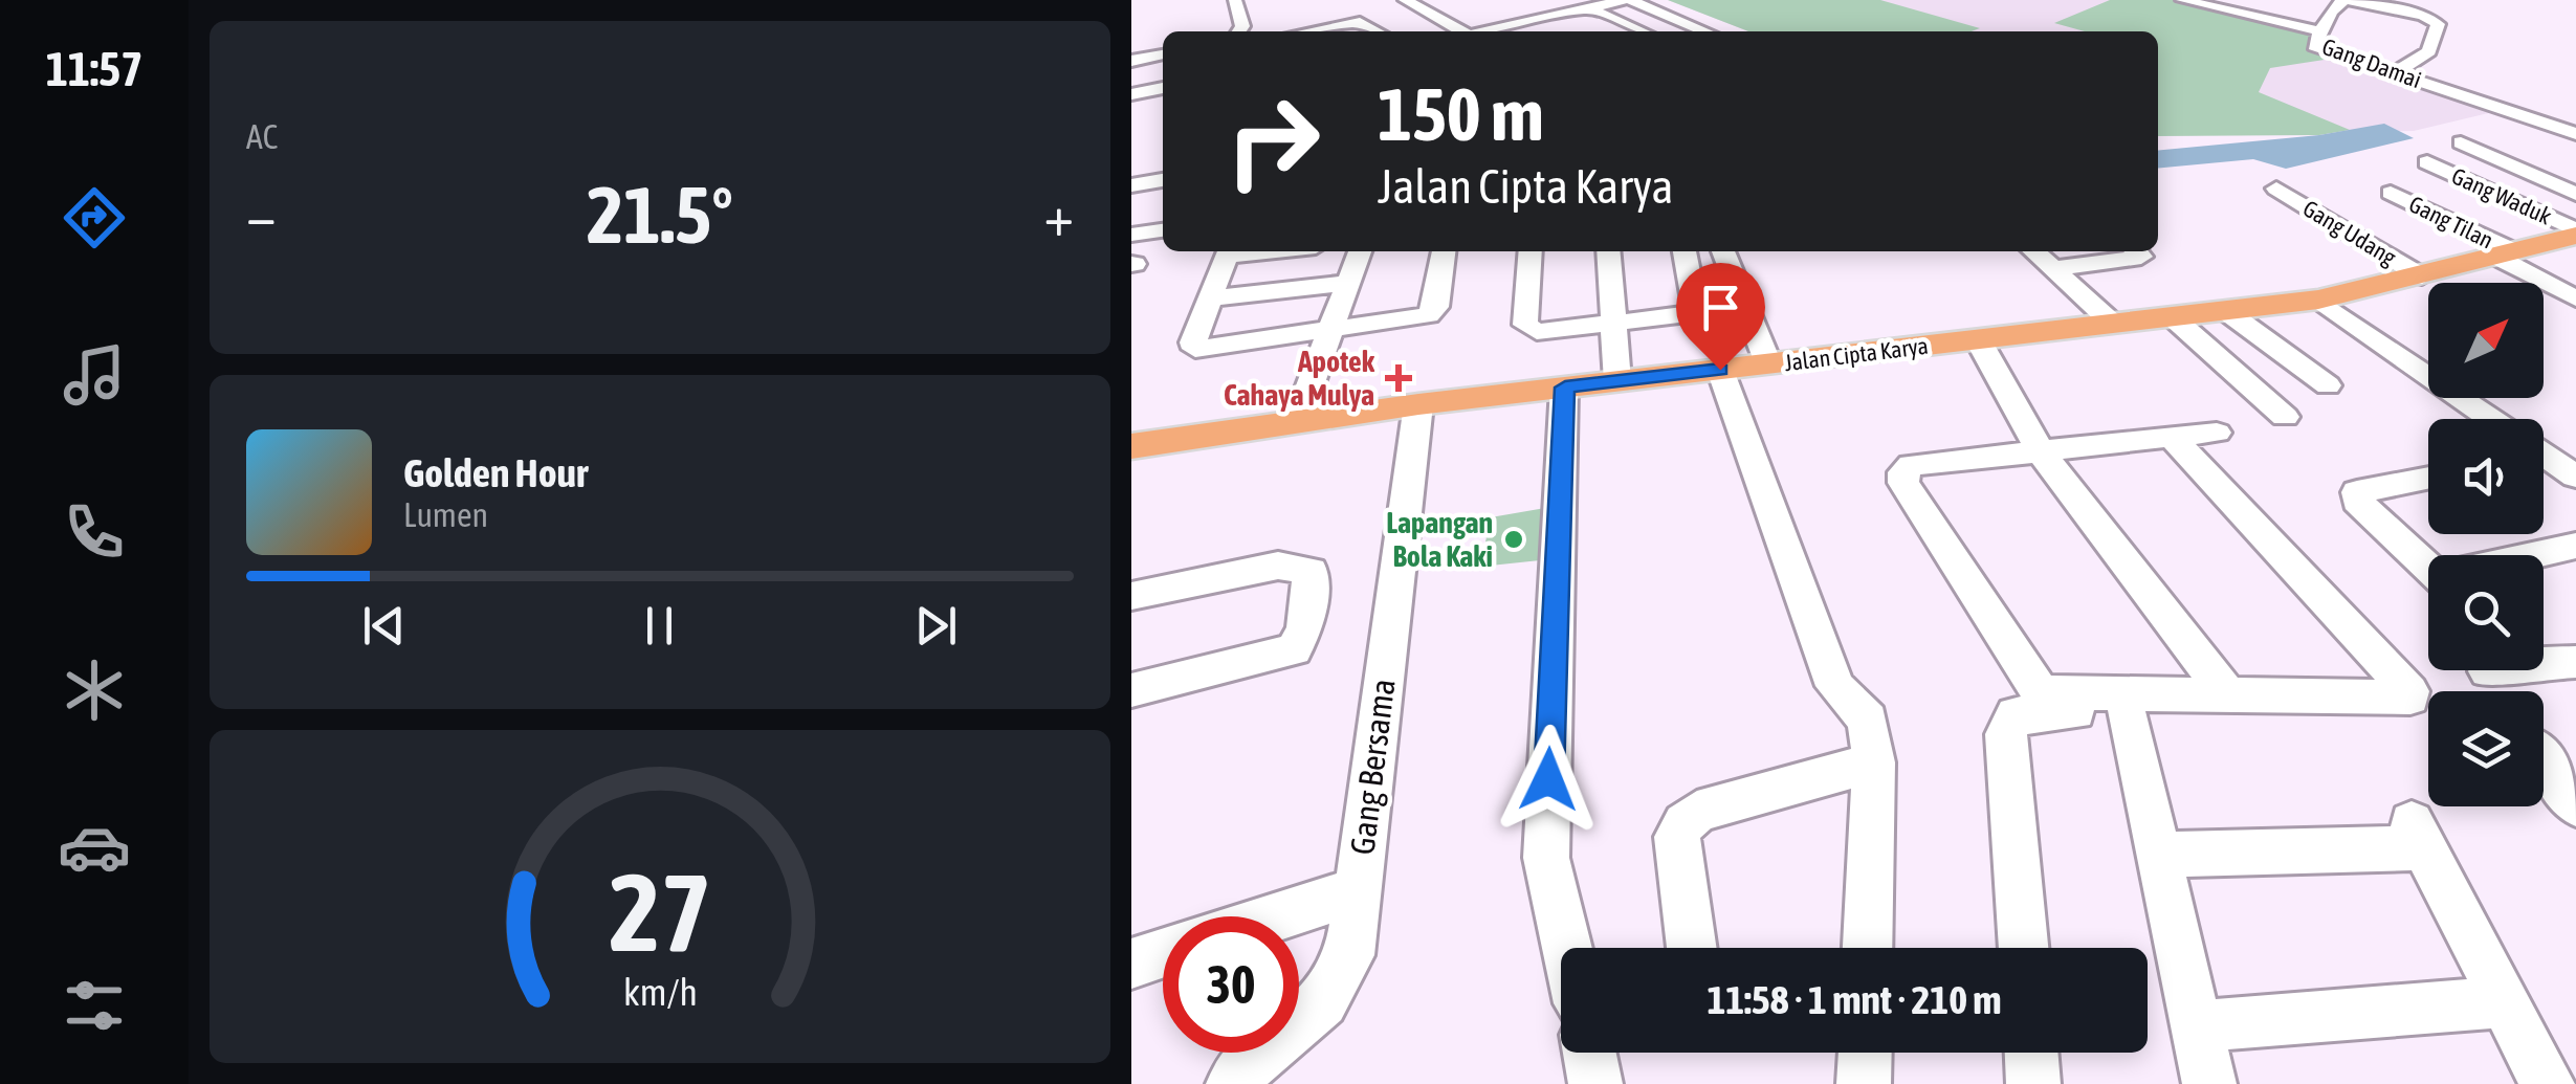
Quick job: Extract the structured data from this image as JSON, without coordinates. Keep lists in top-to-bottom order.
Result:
{
  "streets": {
    "main road": ["Jalan Cipta Karya"],
    "street": [
      "Gang Damai",
      "Gang Waduk",
      "Gang Tilan",
      "Gang Udang",
      "Gang Bersama"
    ]
  },
  "crossings": [
    ["Gang Waduk", "Jalan Cipta Karya"],
    ["Gang Tilan", "Jalan Cipta Karya"],
    ["Gang Udang", "Jalan Cipta Karya"],
    ["Jalan Cipta Karya", "Gang Bersama"]
  ],
  "places": {
    "health": ["Apotek Cahaya Mulya"],
    "other": ["Lapangan Bola Kaki"]
  },
  "north": "top right",
  "page": {
    "tabs": "11:57",
    "tile": "AC",
    "turn": ["150 m", "Jalan Cipta Karya"],
    "heat": ["−", "21.5°", "+"],
    "song": ["Golden Hour", "Lumen"],
    "limit": "30",
    "trip": "11:58 · 1 mnt · 210 m",
    "gauge": ["27", "km/h"]
  }
}
